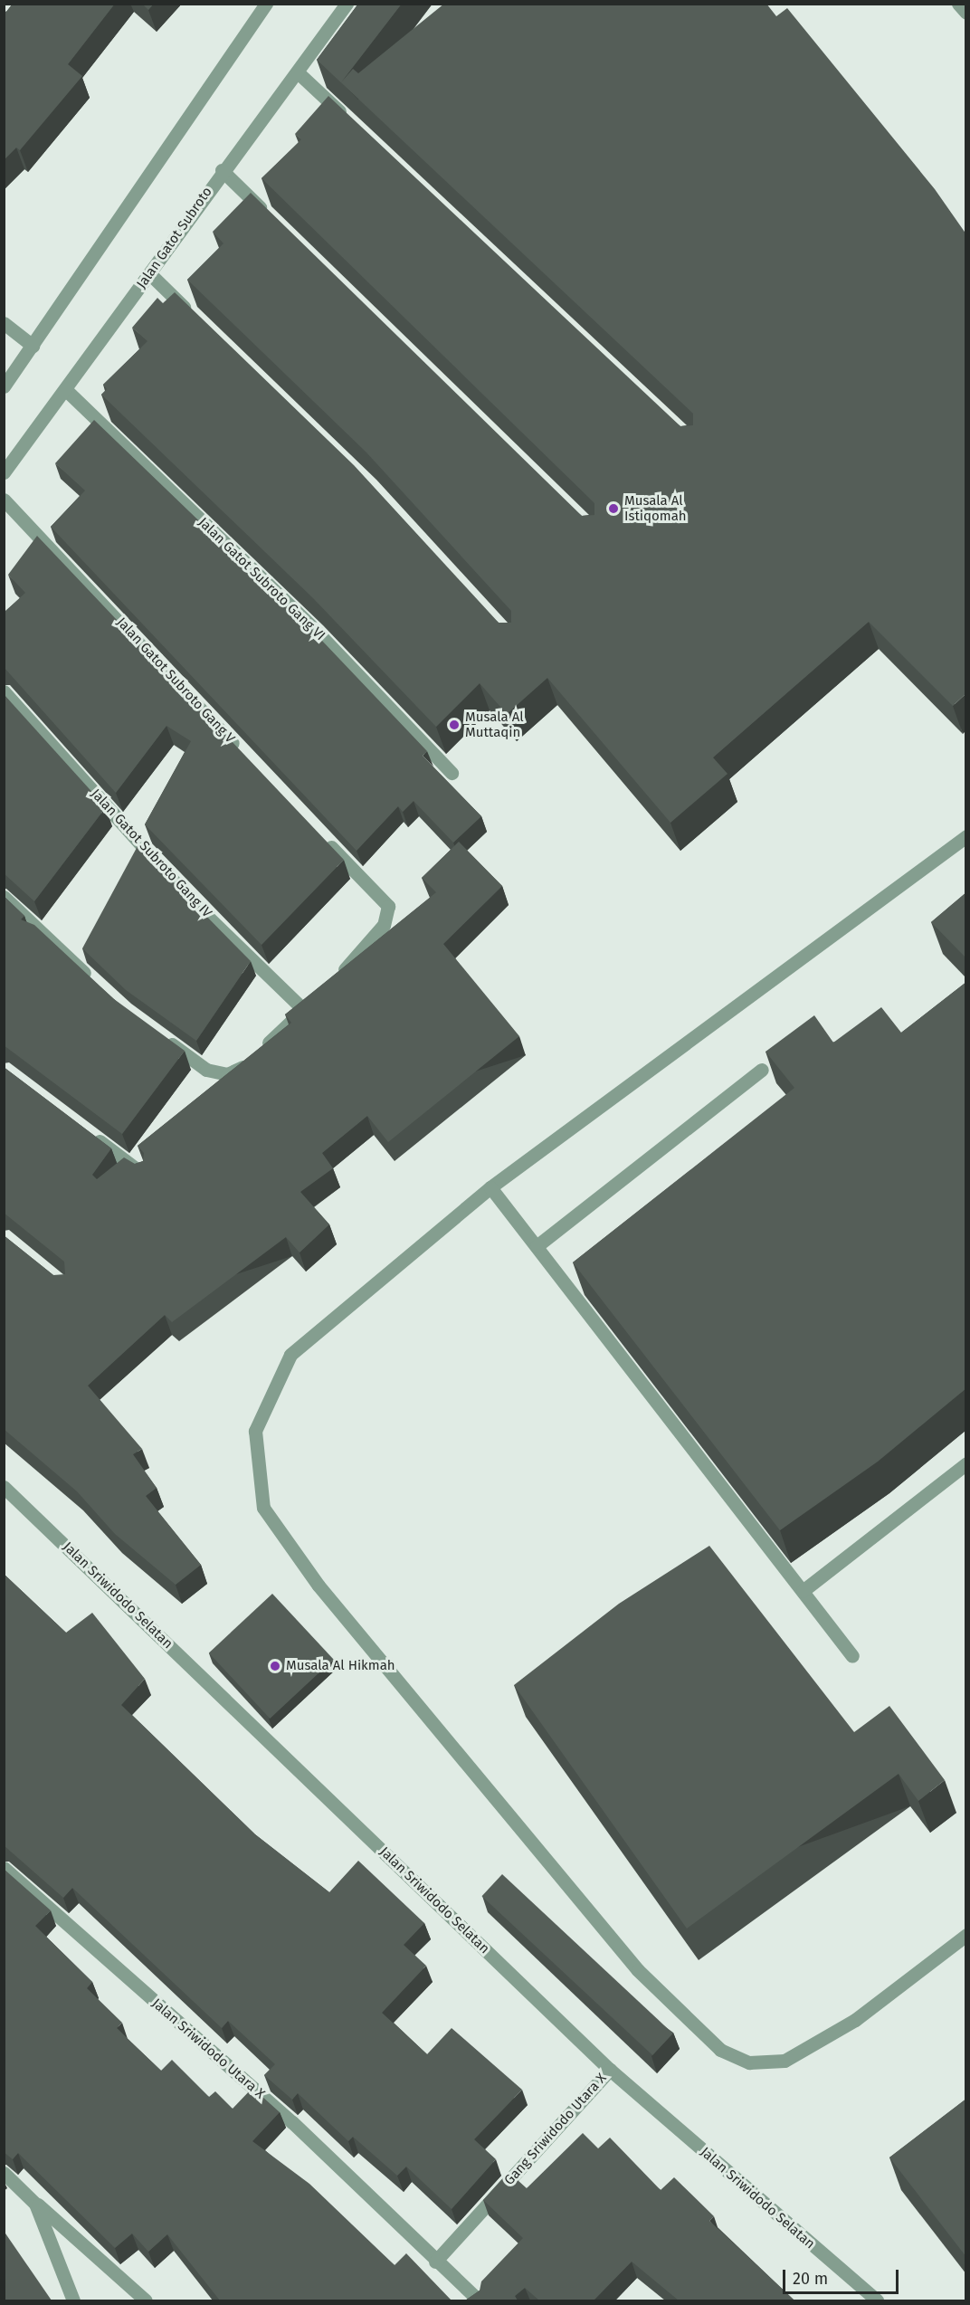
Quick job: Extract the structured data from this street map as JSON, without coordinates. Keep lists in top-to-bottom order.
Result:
{
  "streets": {
    "street": [
      "Jalan Gatot Subroto",
      "Jalan Gatot Subroto Gang VI",
      "Jalan Gatot Subroto Gang V",
      "Jalan Gatot Subroto Gang IV",
      "Jalan Sriwidodo Selatan",
      "Jalan Sriwidodo Utara X",
      "Gang Sriwidodo Utara X"
    ]
  },
  "crossings": [
    ["Jalan Gatot Subroto", "Jalan Gatot Subroto Gang VI"],
    ["Jalan Sriwidodo Selatan", "Gang Sriwidodo Utara X"],
    ["Jalan Sriwidodo Utara X", "Gang Sriwidodo Utara X"]
  ],
  "places": ["Musala Al Istiqomah", "Musala Al Muttaqin", "Musala Al Hikmah"],
  "scale_bar": "20 m"
}
